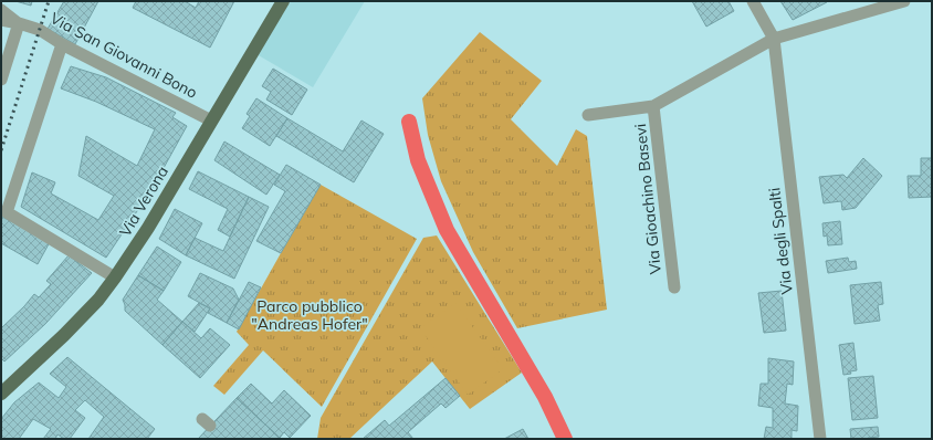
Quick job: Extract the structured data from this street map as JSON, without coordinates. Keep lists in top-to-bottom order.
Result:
{
  "streets": {
    "main road": ["Via Verona"],
    "street": ["Via San Giovanni Bono", "Via Gioachino Basevi", "Via degli Spalti"]
  },
  "crossings": [
    ["Via San Giovanni Bono", "Via Verona"],
    ["Via Gioachino Basevi", "Via degli Spalti"]
  ],
  "parks": ["Parco pubblico \"Andreas Hofer\""]
}
